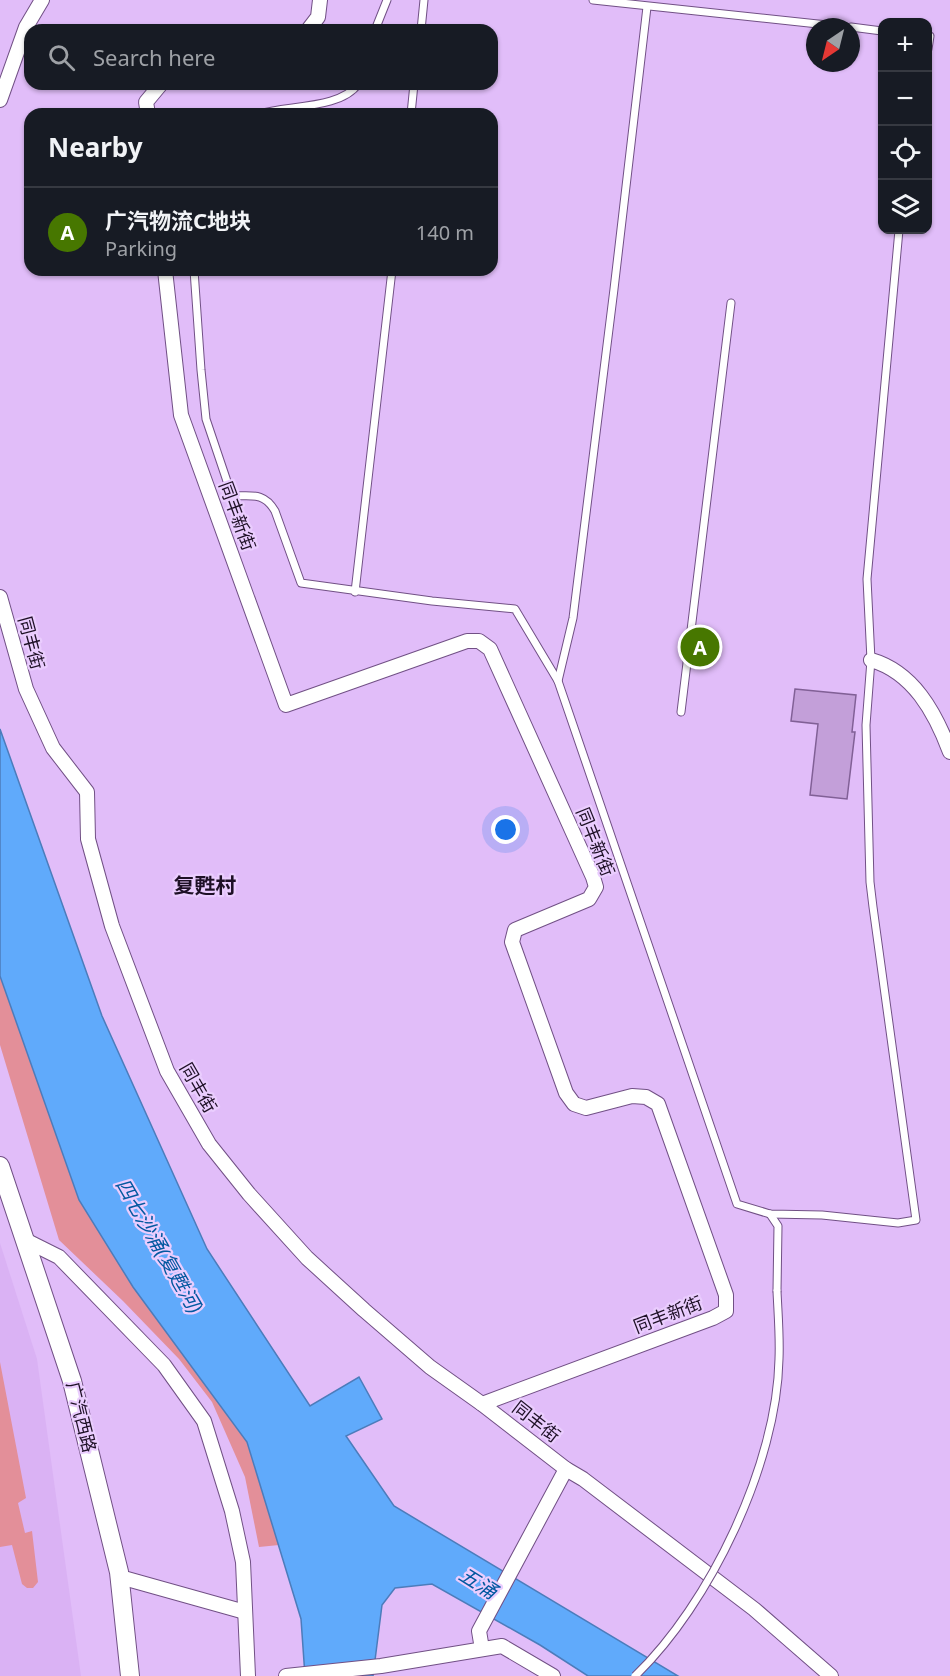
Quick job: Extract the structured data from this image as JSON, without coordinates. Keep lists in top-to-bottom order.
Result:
{
  "streets": {
    "street": ["同丰新街", "同丰街", "广汽西路"]
  },
  "crossings": [
    ["同丰新街", "同丰街"]
  ],
  "districts": ["复甦村"],
  "water": ["四七沙涌(复甦河)", "五涌"],
  "north": "bottom left",
  "page": {
    "map_buttons": ["+", "−"],
    "search": "Search here",
    "heading": "Nearby",
    "list": [
      {
        "mark": "A",
        "name": "广汽物流C地块",
        "note": "Parking",
        "value": "140 m"
      }
    ],
    "pins": "A"
  }
}
